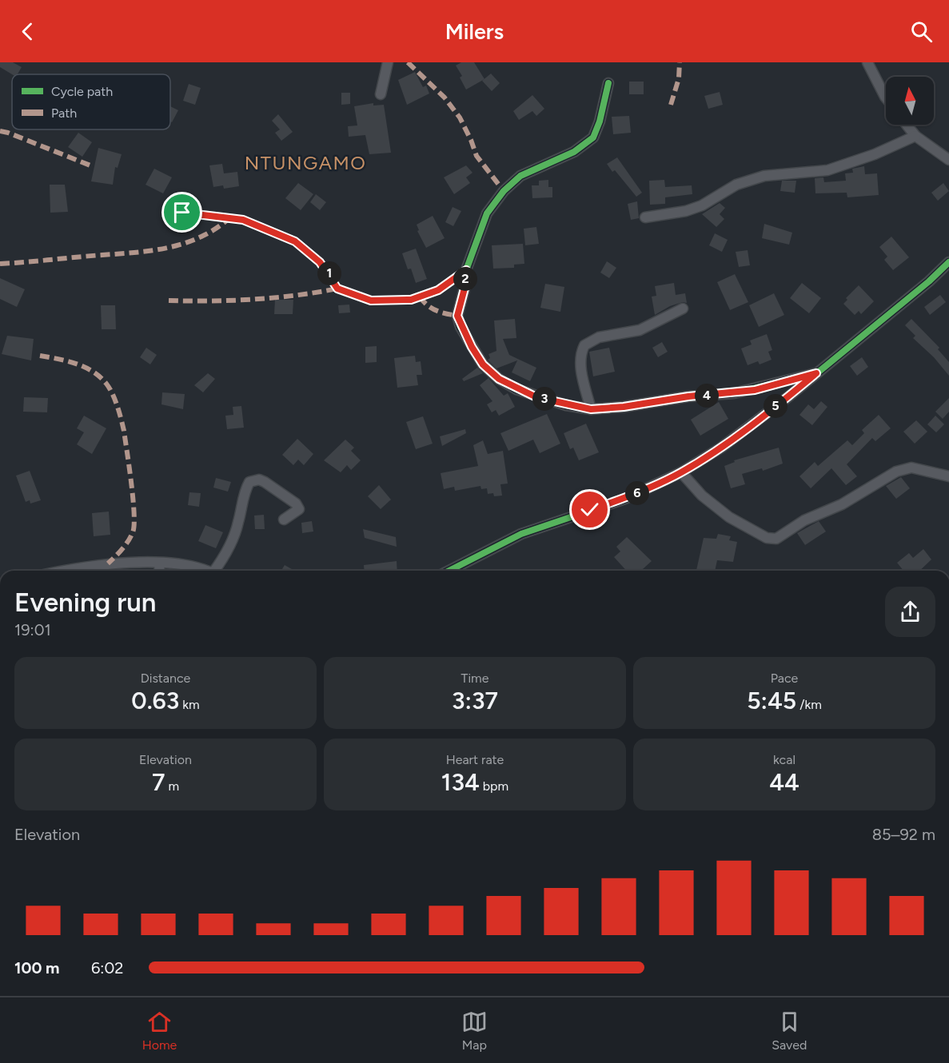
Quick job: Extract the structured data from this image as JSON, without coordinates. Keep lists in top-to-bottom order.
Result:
{
  "districts": ["NTUNGAMO"],
  "legend": ["Cycle path", "Path"],
  "north": "top",
  "page": {
    "header": "Milers",
    "pins": [
      "1",
      "2",
      "4",
      "3",
      "5",
      "6"
    ],
    "heading": ["Evening run", "19:01"],
    "stats": [
      ["Distance", "0.63 km"],
      ["Time", "3:37"],
      ["Pace", "5:45 /km"],
      ["Elevation", "7 m"],
      ["Heart rate", "134 bpm"],
      ["kcal", "44"]
    ],
    "chart": ["Elevation", "85–92 m"],
    "list": [
      {
        "name": "100 m",
        "note": "6:02"
      }
    ],
    "tabs": ["Home", "Map", "Saved"]
  }
}
